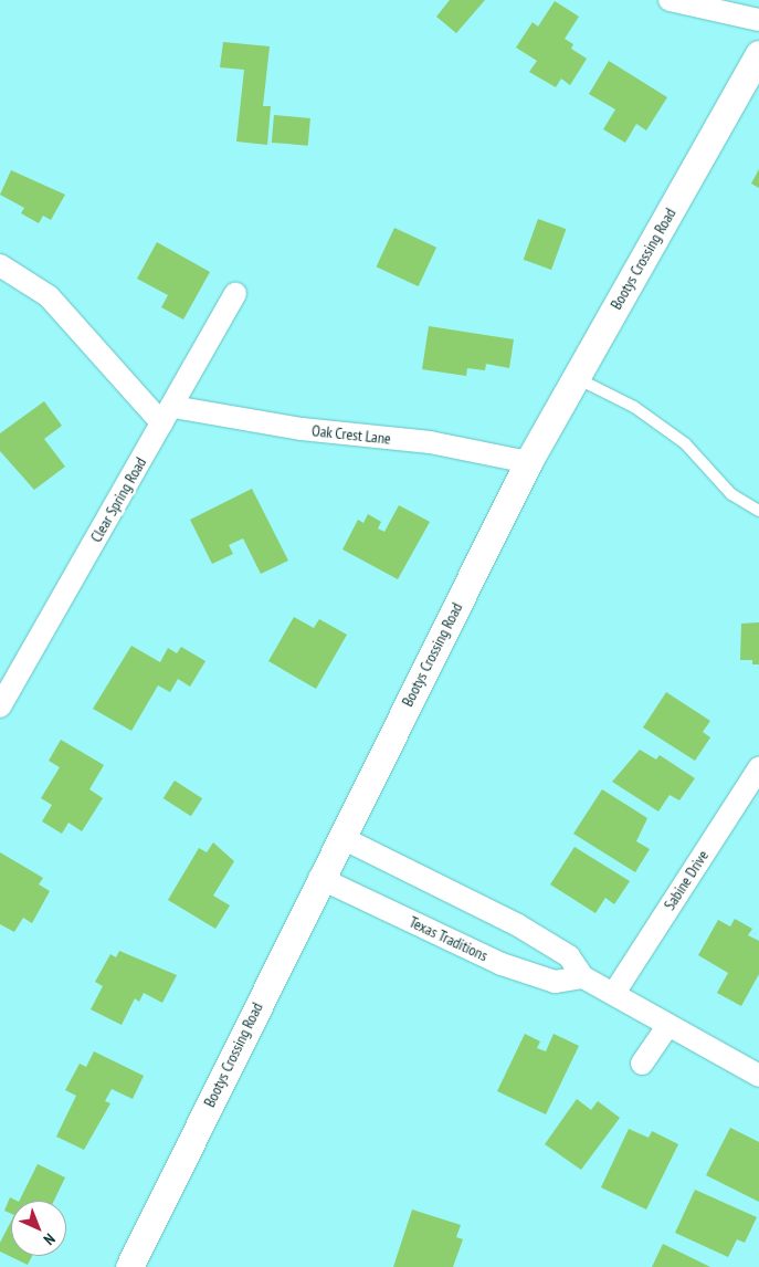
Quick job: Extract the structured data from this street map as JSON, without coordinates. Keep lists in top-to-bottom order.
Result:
{
  "streets": {
    "street": [
      "Bootys Crossing Road",
      "Oak Crest Lane",
      "Clear Spring Road",
      "Sabine Drive",
      "Texas Traditions"
    ]
  },
  "crossings": [
    ["Bootys Crossing Road", "Oak Crest Lane"],
    ["Bootys Crossing Road", "Texas Traditions"],
    ["Oak Crest Lane", "Clear Spring Road"]
  ],
  "north": "bottom right"
}
